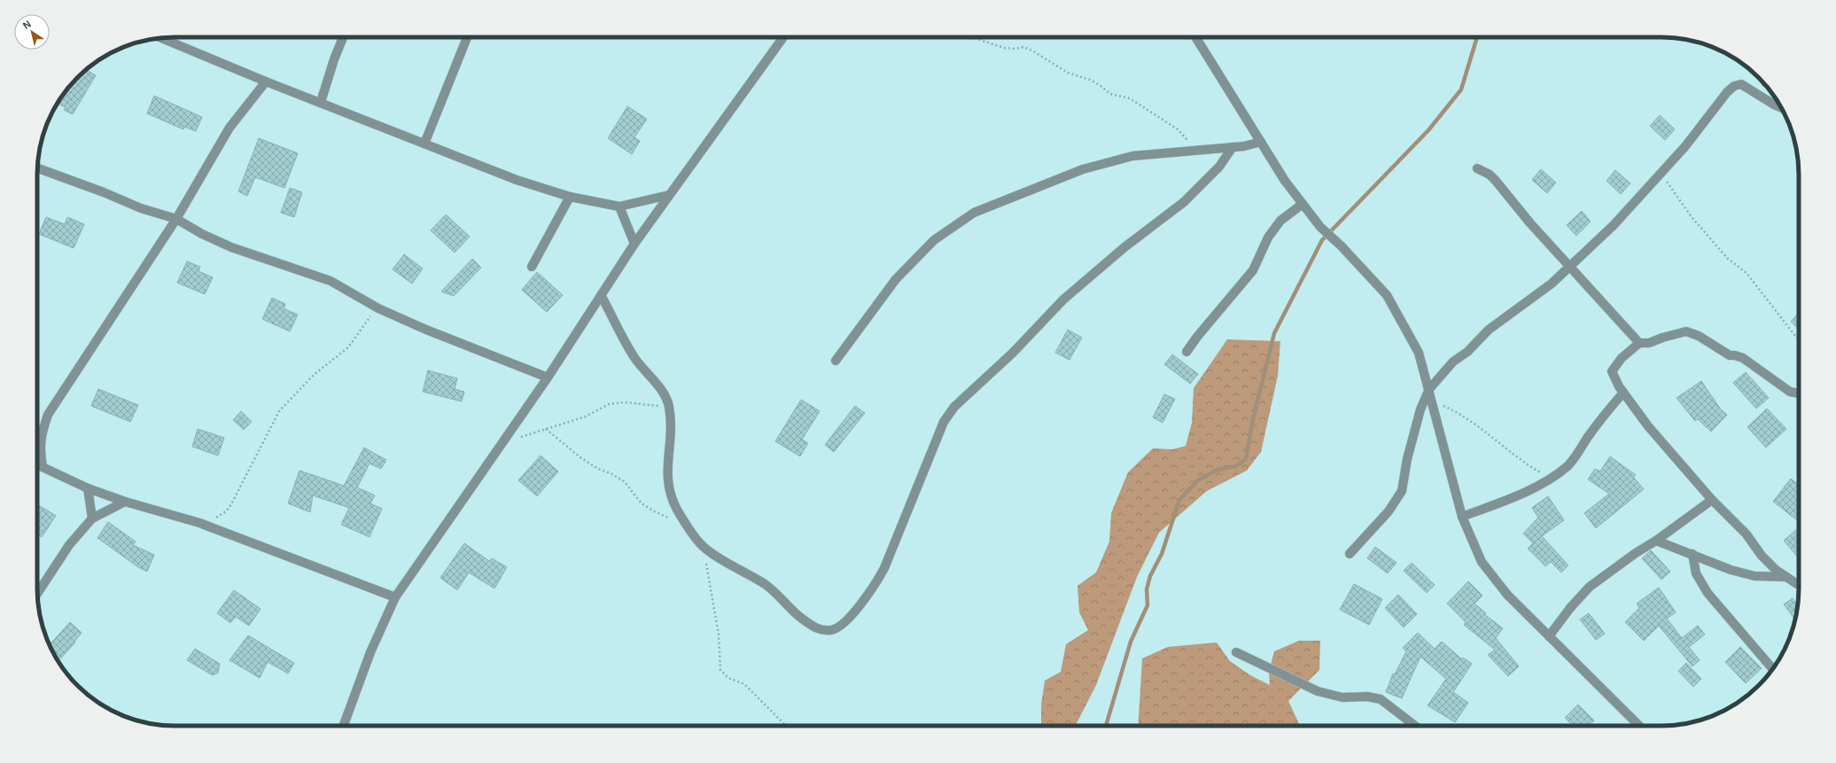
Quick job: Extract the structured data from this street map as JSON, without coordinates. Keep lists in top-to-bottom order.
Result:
{
  "north": "top left"
}
